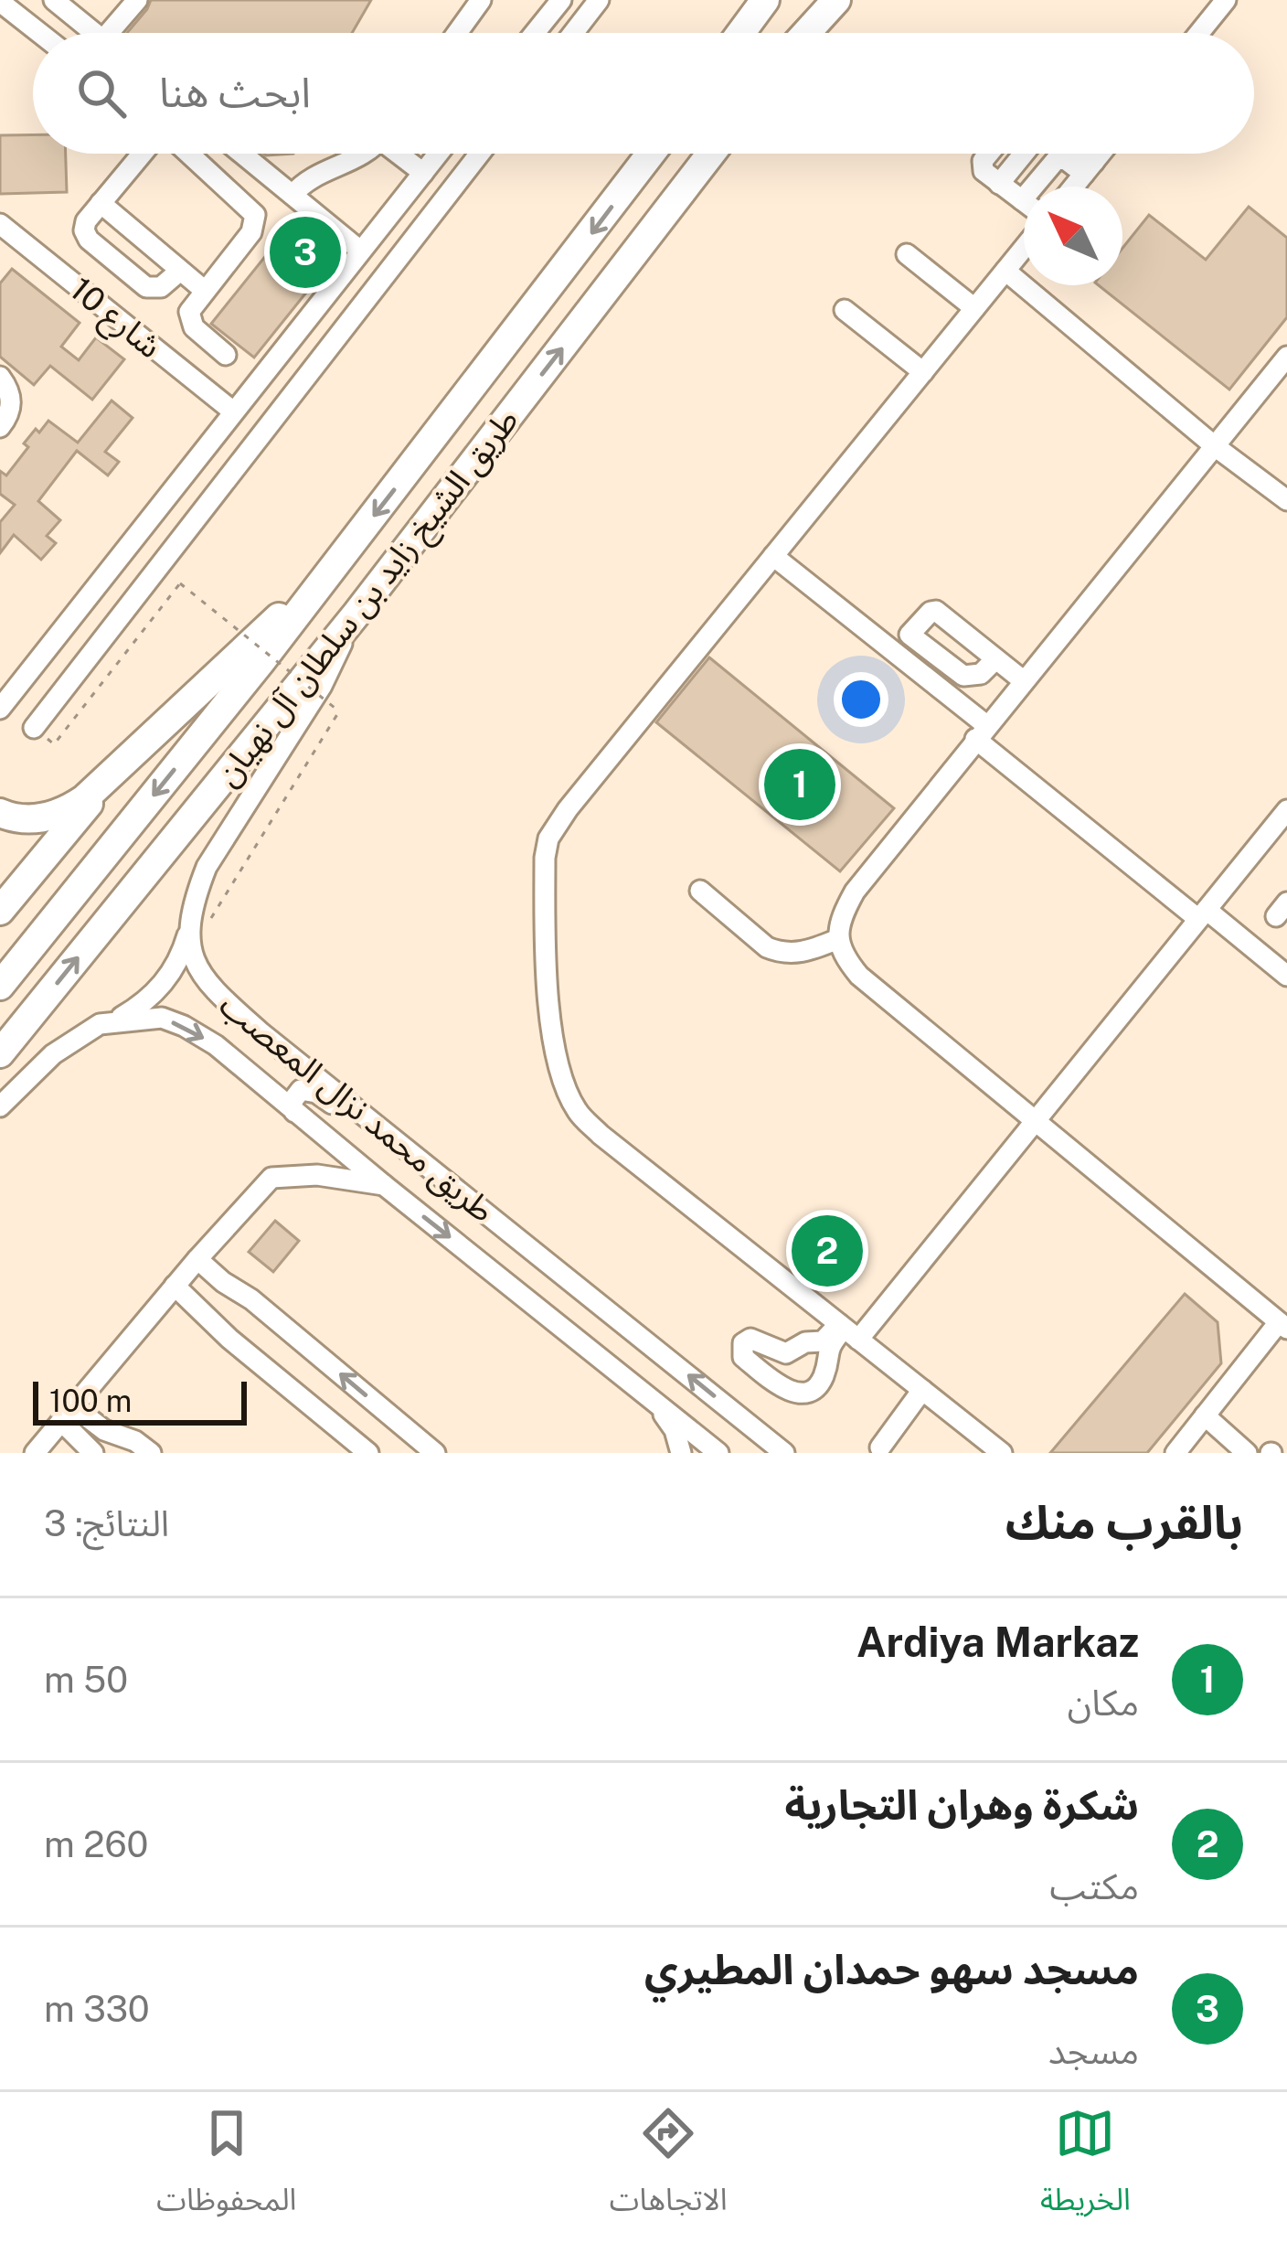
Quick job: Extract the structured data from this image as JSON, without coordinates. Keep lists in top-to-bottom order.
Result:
{
  "streets": {
    "highway": ["طريق الشيخ زايد بن سلطان آل نهيان"],
    "street": ["شارع 10", "طريق محمد نزال المعصب"]
  },
  "scale_bar": "100 m",
  "north": "top left",
  "page": {
    "search": "ابحث هنا",
    "pins": ["3", "1", "2"],
    "scale": "100 m",
    "heading": ["بالقرب منك", "النتائج: 3"],
    "list": [
      {
        "mark": "1",
        "name": "Ardiya Markaz",
        "note": "مكان",
        "value": "50 m"
      },
      {
        "mark": "2",
        "name": "شكرة وهران التجارية",
        "note": "مكتب",
        "value": "260 m"
      },
      {
        "mark": "3",
        "name": "مسجد سهو حمدان المطيري",
        "note": "مسجد",
        "value": "330 m"
      }
    ],
    "nav": ["الخريطة", "الاتجاهات", "المحفوظات"]
  }
}
